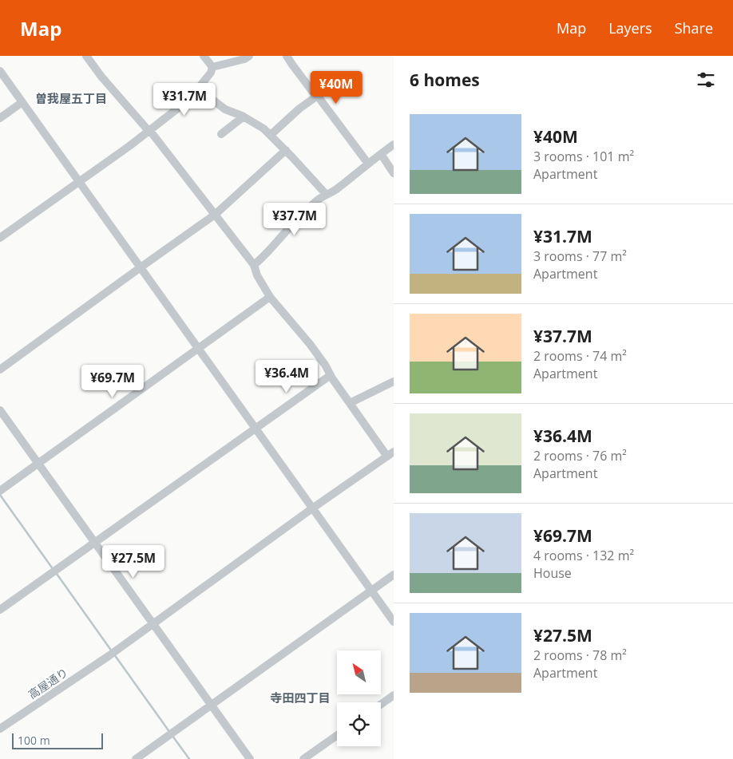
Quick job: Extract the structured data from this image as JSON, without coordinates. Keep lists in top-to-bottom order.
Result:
{
  "streets": {
    "street": ["高屋通り"]
  },
  "districts": ["曽我屋五丁目", "寺田四丁目"],
  "scale_bar": "100 m",
  "north": "top left",
  "page": {
    "header": "Map",
    "nav": ["Map", "Layers", "Share"],
    "heading": "6 homes",
    "price": [
      "¥40M",
      "¥31.7M",
      "¥37.7M",
      "¥36.4M",
      "¥69.7M",
      "¥27.5M"
    ],
    "list": [
      {
        "name": "¥40M",
        "note": "3 rooms · 101 m² · Apartment"
      },
      {
        "name": "¥31.7M",
        "note": "3 rooms · 77 m² · Apartment"
      },
      {
        "name": "¥37.7M",
        "note": "2 rooms · 74 m² · Apartment"
      },
      {
        "name": "¥36.4M",
        "note": "2 rooms · 76 m² · Apartment"
      },
      {
        "name": "¥69.7M",
        "note": "4 rooms · 132 m² · House"
      },
      {
        "name": "¥27.5M",
        "note": "2 rooms · 78 m² · Apartment"
      }
    ],
    "scale": "100 m"
  }
}
